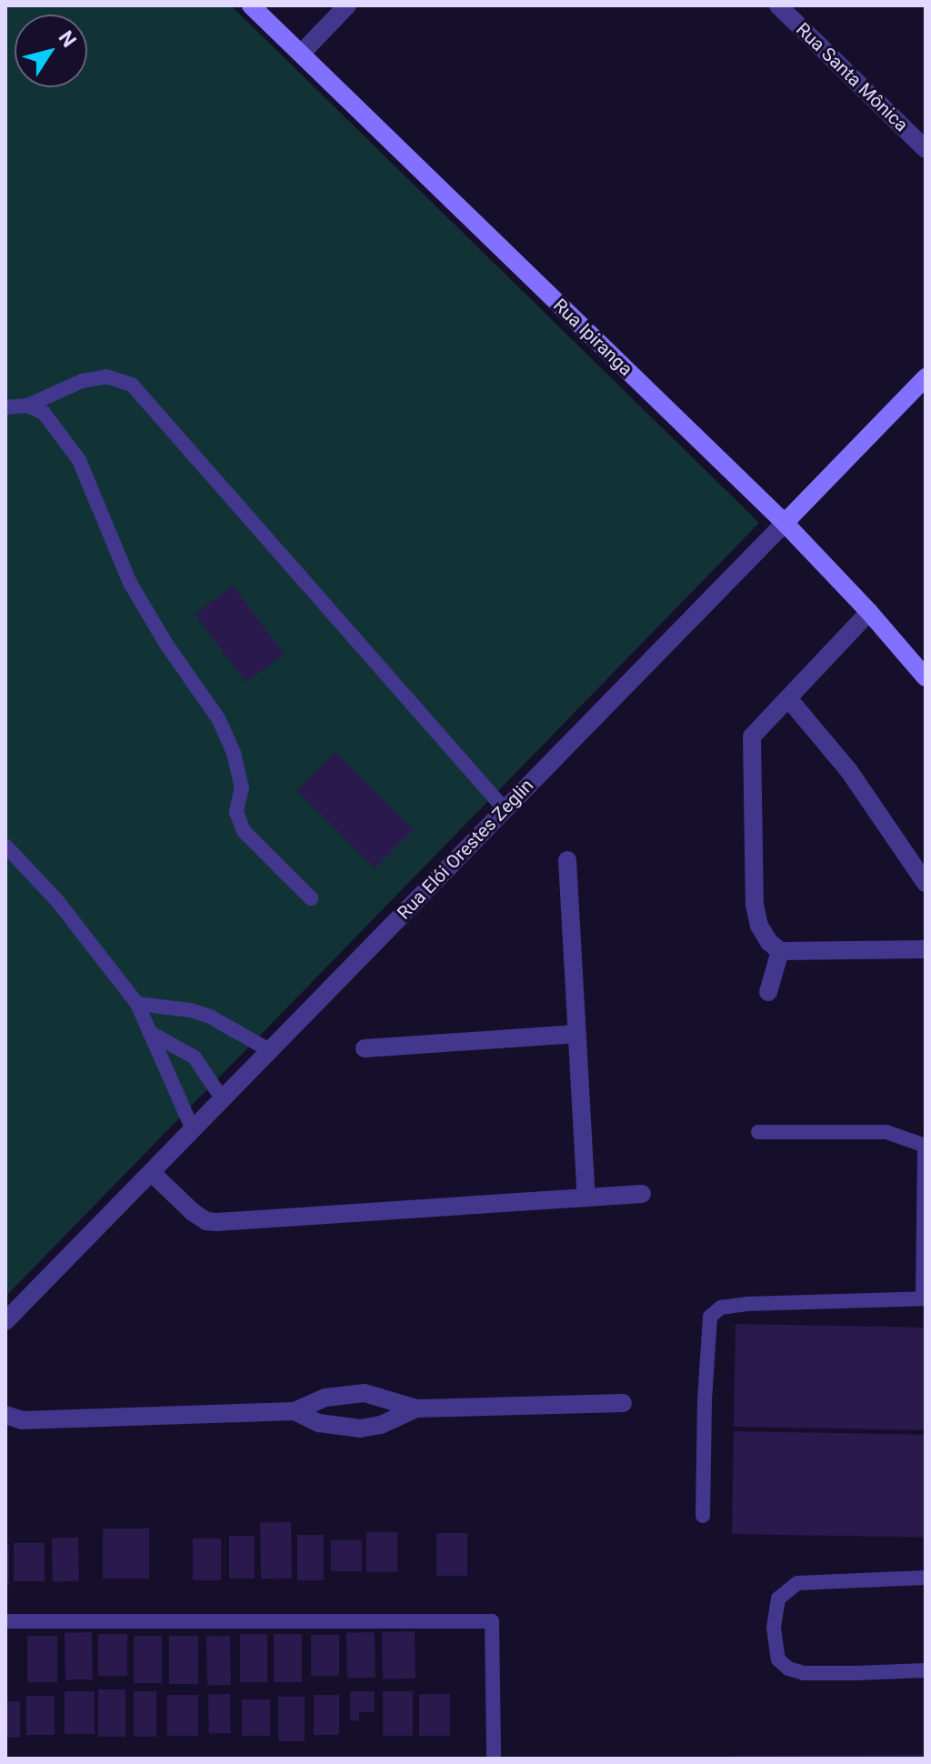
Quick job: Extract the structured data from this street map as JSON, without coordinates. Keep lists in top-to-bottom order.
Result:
{
  "streets": {
    "main road": ["Rua Ipiranga", "Rua Elói Orestes Zeglin"],
    "street": ["Rua Santa Mônica"]
  },
  "crossings": [
    ["Rua Ipiranga", "Rua Elói Orestes Zeglin"]
  ],
  "north": "top right"
}
